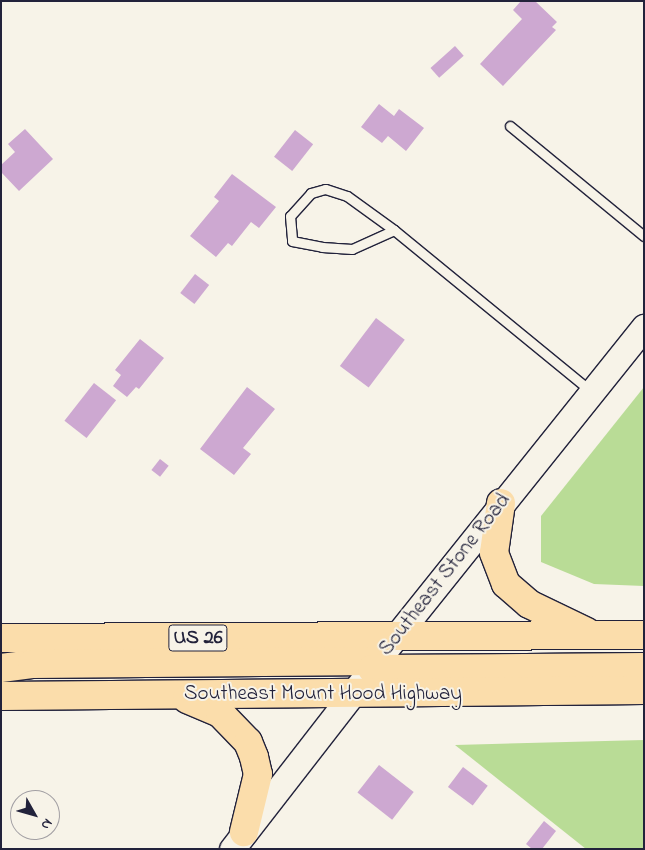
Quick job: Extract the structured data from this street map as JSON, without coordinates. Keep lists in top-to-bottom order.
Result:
{
  "streets": {
    "highway": ["US 26", "Southeast Mount Hood Highway"],
    "street": ["Southeast Stone Road"]
  },
  "crossings": [
    ["Southeast Stone Road", "US 26"],
    ["Southeast Stone Road", "Southeast Mount Hood Highway"]
  ],
  "north": "bottom right"
}
